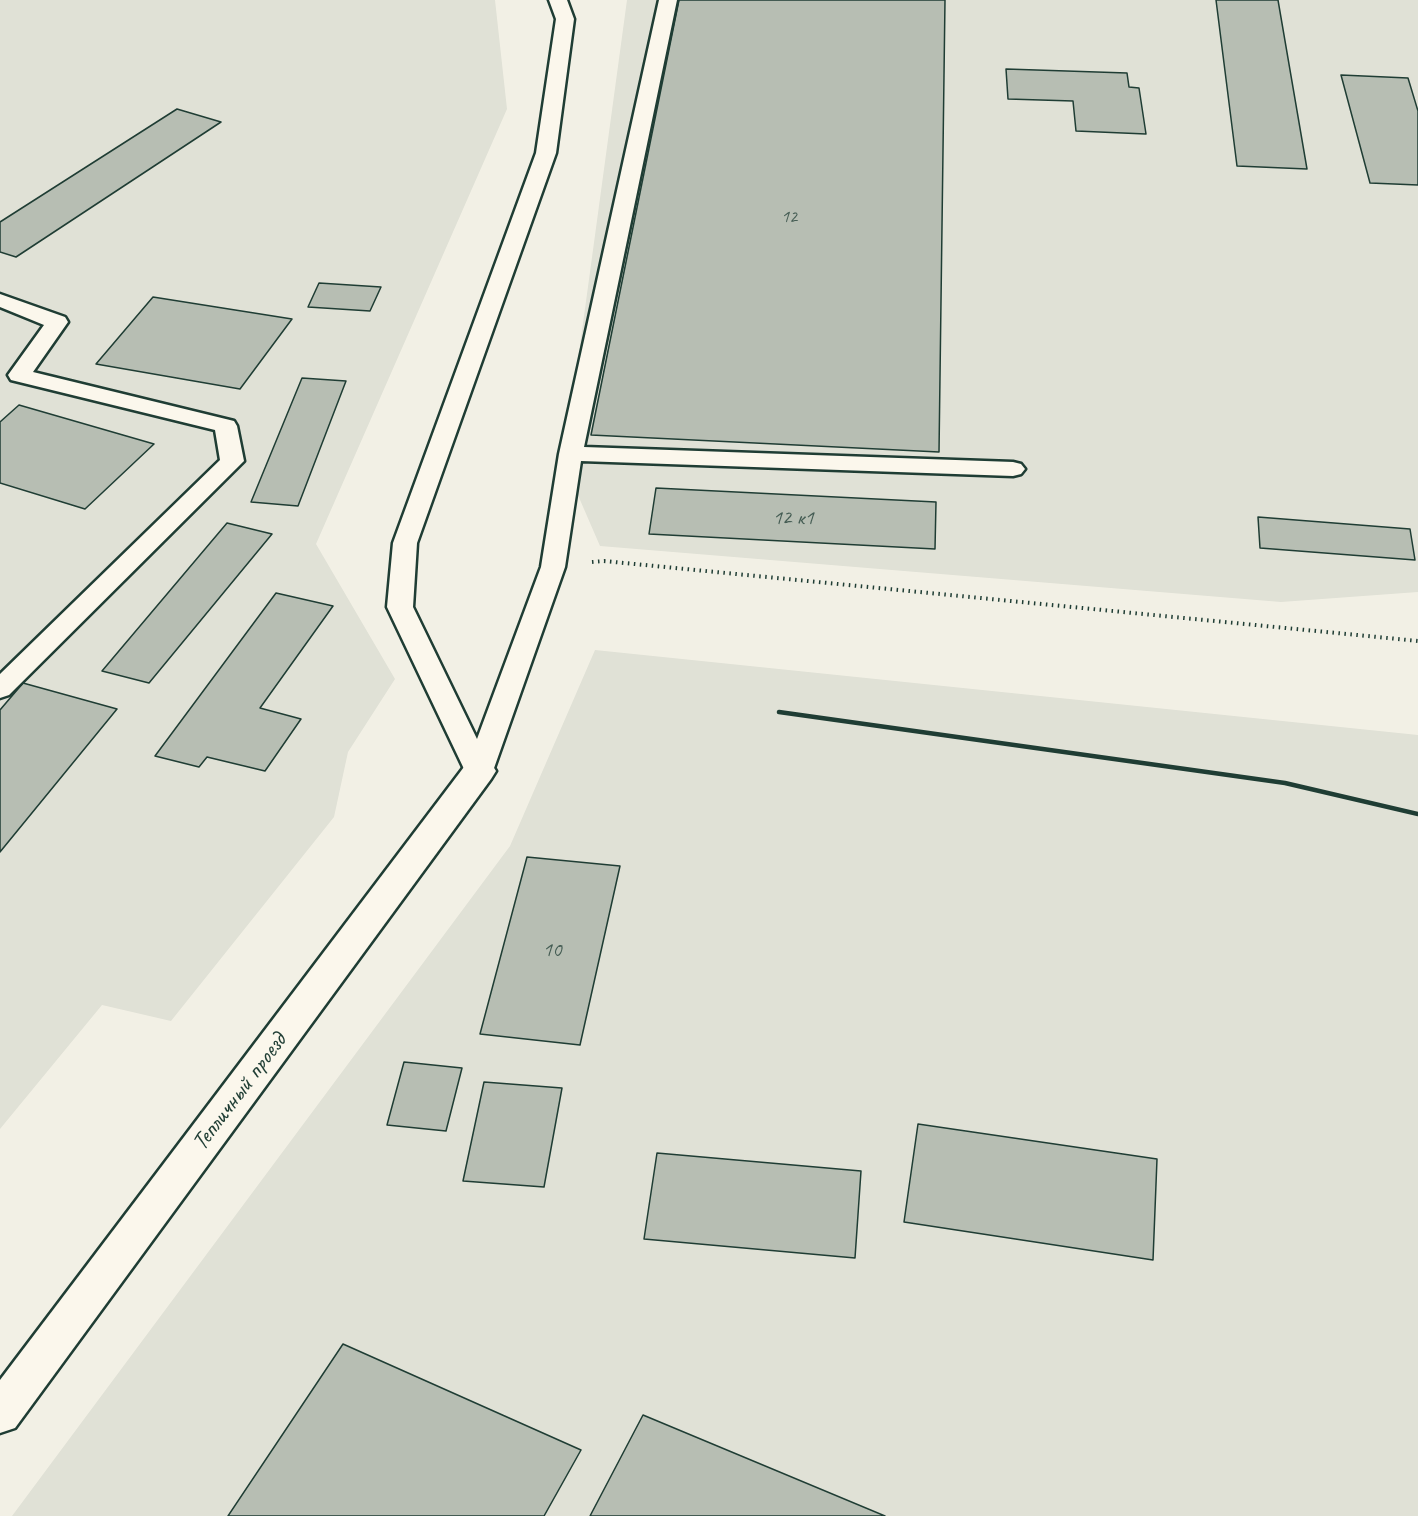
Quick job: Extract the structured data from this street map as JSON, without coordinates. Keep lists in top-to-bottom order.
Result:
{
  "streets": {
    "street": ["Тепличный проезд"]
  },
  "house_numbers": ["12", "12 к1", "10"]
}
